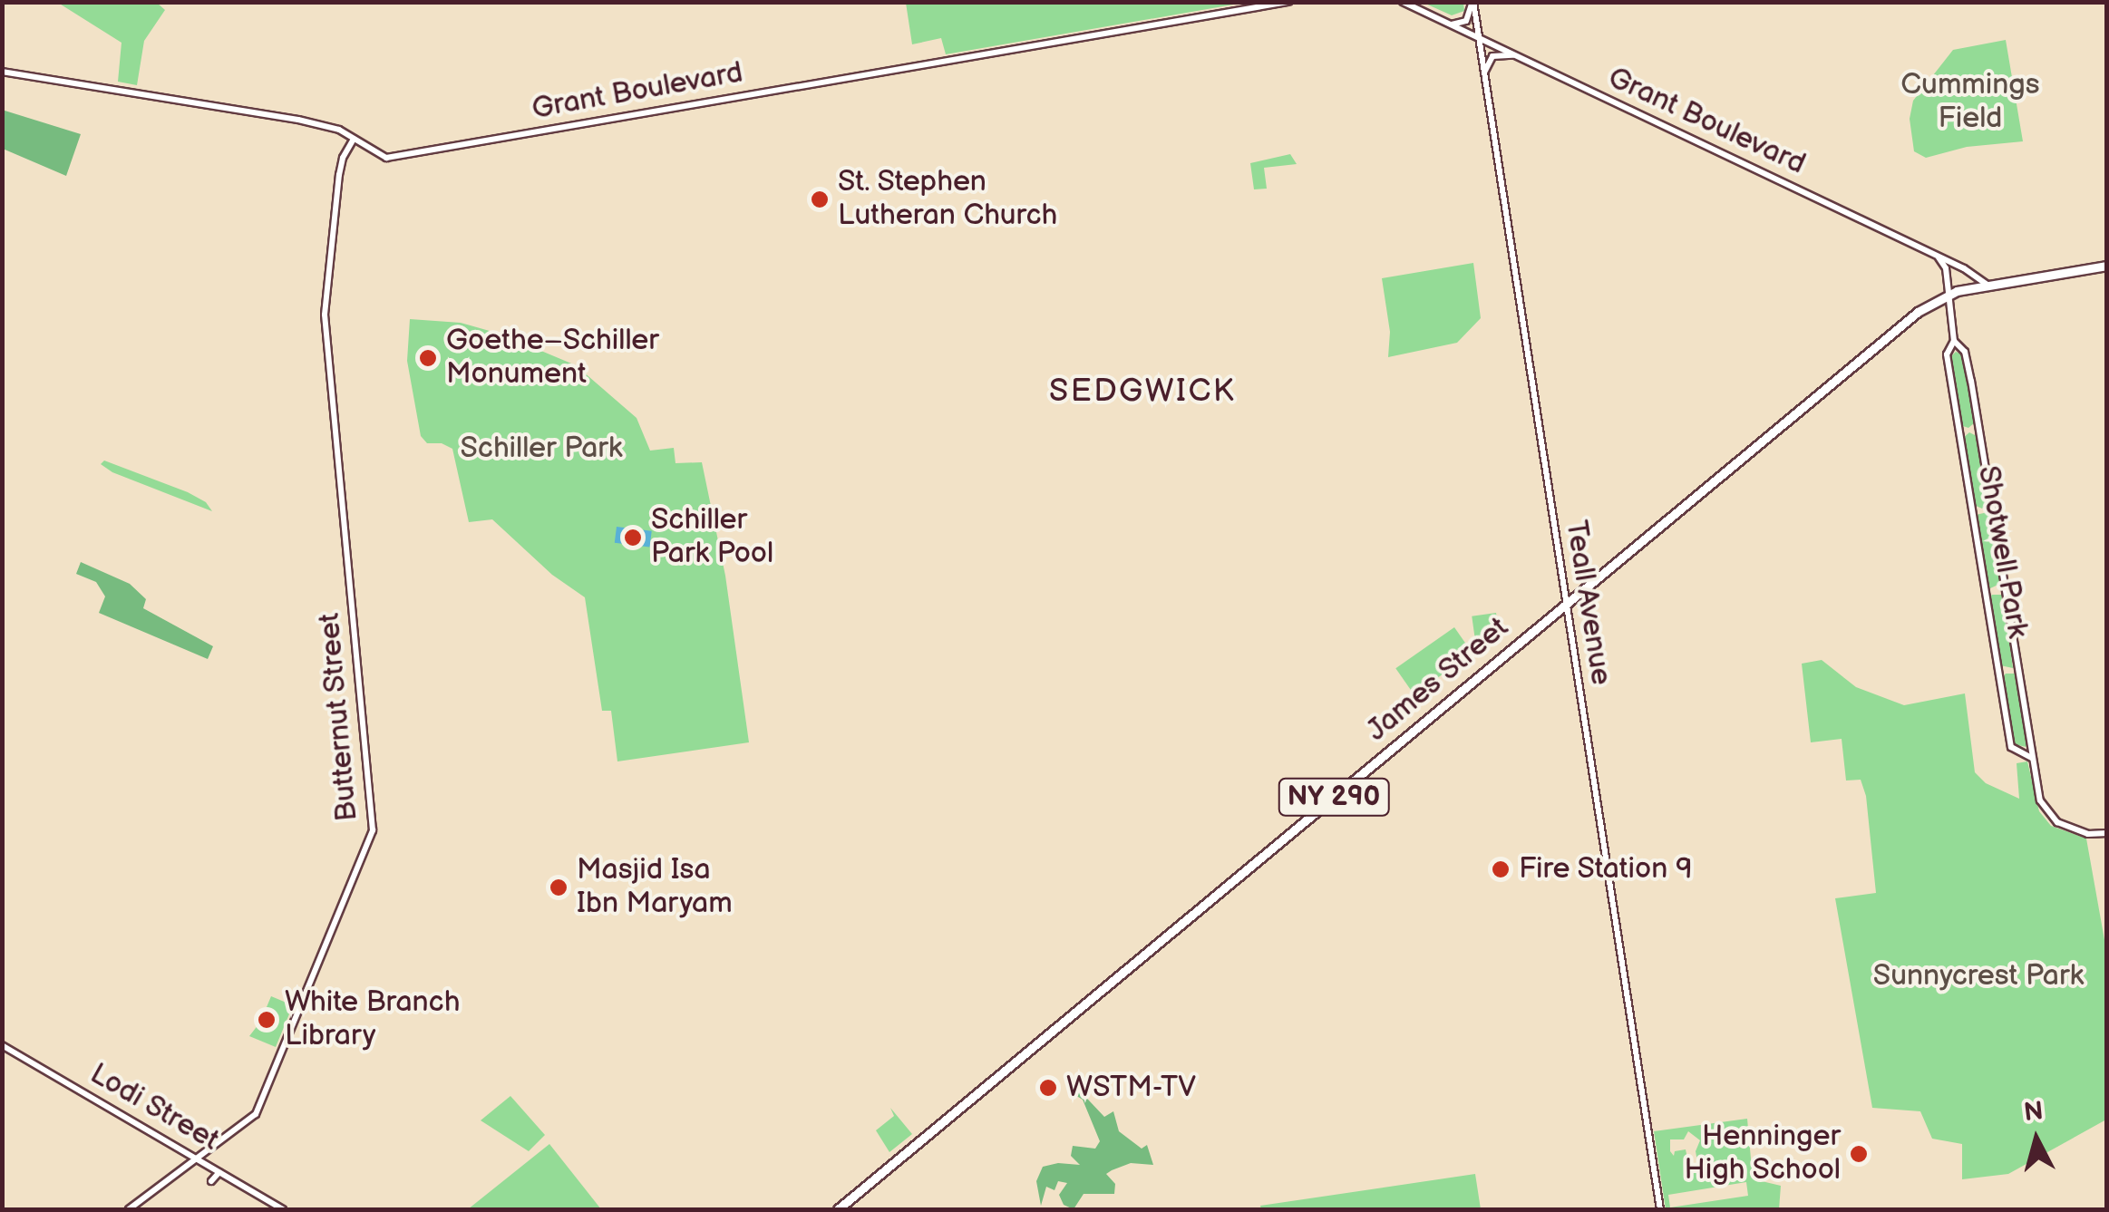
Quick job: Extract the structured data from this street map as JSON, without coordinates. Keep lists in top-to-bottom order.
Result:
{
  "streets": {
    "main road": ["James Street", "NY 290"],
    "street": [
      "Grant Boulevard",
      "Shotwell Park",
      "Teall Avenue",
      "Butternut Street",
      "Lodi Street"
    ]
  },
  "crossings": [
    ["Grant Boulevard", "Teall Avenue"],
    ["Grant Boulevard", "James Street"],
    ["Grant Boulevard", "Butternut Street"],
    ["Shotwell Park", "James Street"],
    ["Teall Avenue", "James Street"],
    ["Butternut Street", "Lodi Street"]
  ],
  "districts": ["SEDGWICK"],
  "parks": ["Cummings Field", "Schiller Park", "Sunnycrest Park"],
  "places": [
    "St. Stephen Lutheran Church",
    "Goethe–Schiller Monument",
    "Schiller Park Pool",
    "Fire Station 9",
    "Masjid Isa Ibn Maryam",
    "White Branch Library",
    "WSTM-TV",
    "Henninger High School"
  ],
  "north": "top"
}
